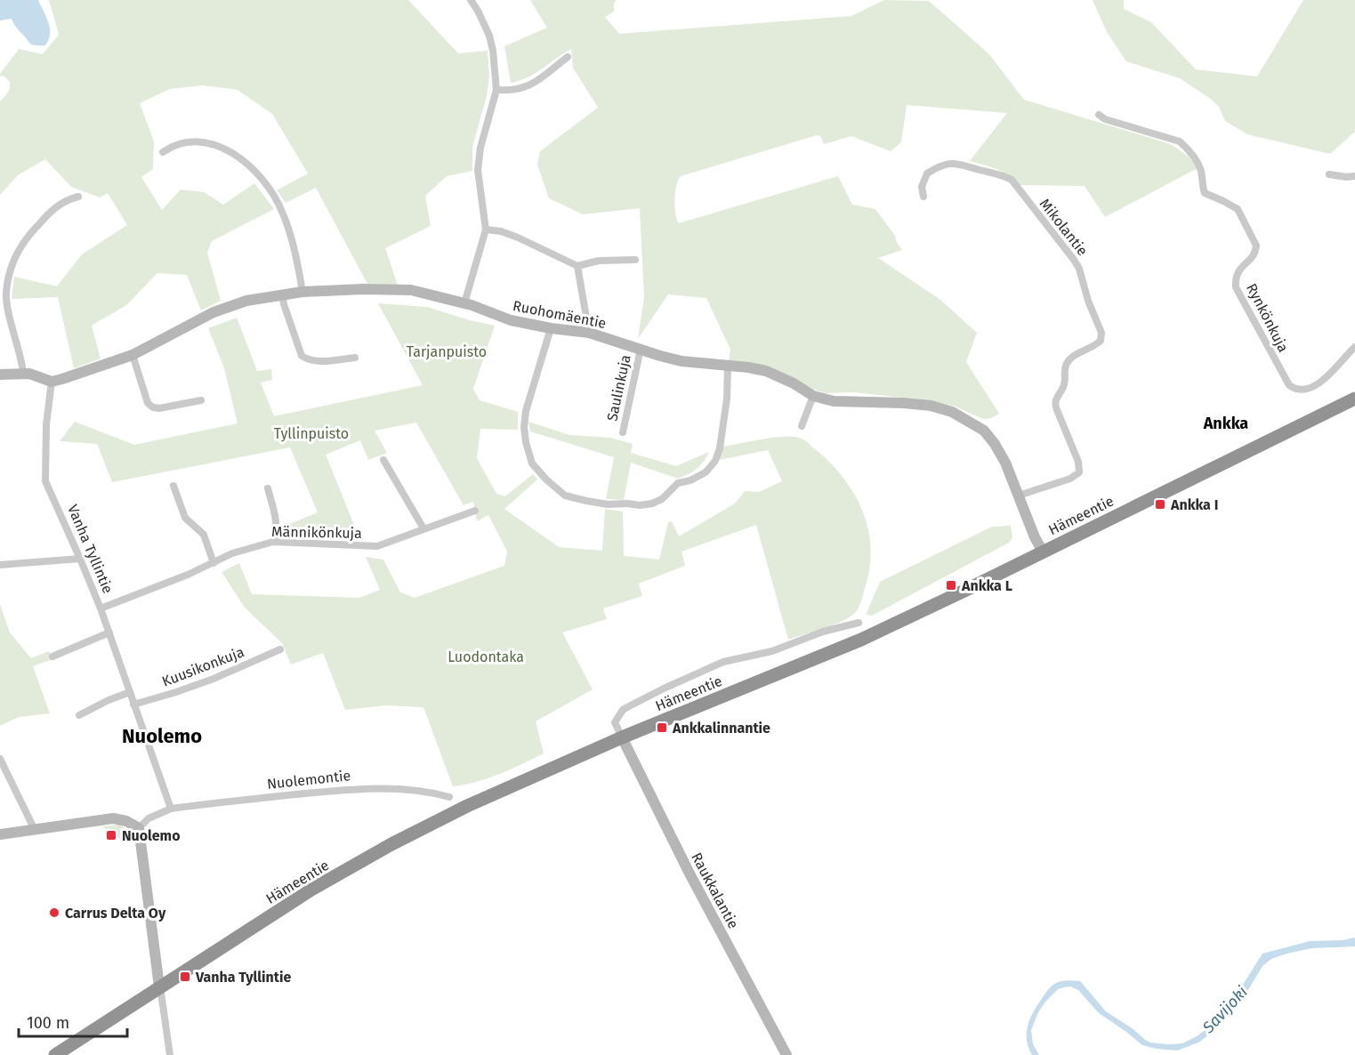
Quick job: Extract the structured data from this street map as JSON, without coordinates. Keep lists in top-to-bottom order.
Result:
{
  "streets": {
    "highway": ["Hämeentie"],
    "street": [
      "Mikolantie",
      "Ruohomäentie",
      "Rynkönkuja",
      "Saulinkuja",
      "Männikönkuja",
      "Vanha Tyllintie",
      "Kuusikonkuja",
      "Nuolemontie",
      "Raukkalantie"
    ]
  },
  "crossings": [
    ["Mikolantie", "Ruohomäentie"],
    ["Ruohomäentie", "Saulinkuja"],
    ["Ruohomäentie", "Hämeentie"],
    ["Ruohomäentie", "Vanha Tyllintie"],
    ["Hämeentie", "Raukkalantie"],
    ["Männikönkuja", "Vanha Tyllintie"],
    ["Vanha Tyllintie", "Kuusikonkuja"],
    ["Vanha Tyllintie", "Nuolemontie"]
  ],
  "districts": ["Ankka", "Nuolemo"],
  "water": ["Savijoki"],
  "parks": ["Tarjanpuisto", "Tyllinpuisto", "Luodontaka"],
  "places": {
    "transit": [
      "Ankka I",
      "Ankka L",
      "Ankkalinnantie",
      "Nuolemo",
      "Vanha Tyllintie"
    ],
    "other": ["Carrus Delta Oy"]
  },
  "scale_bar": "100 m"
}
